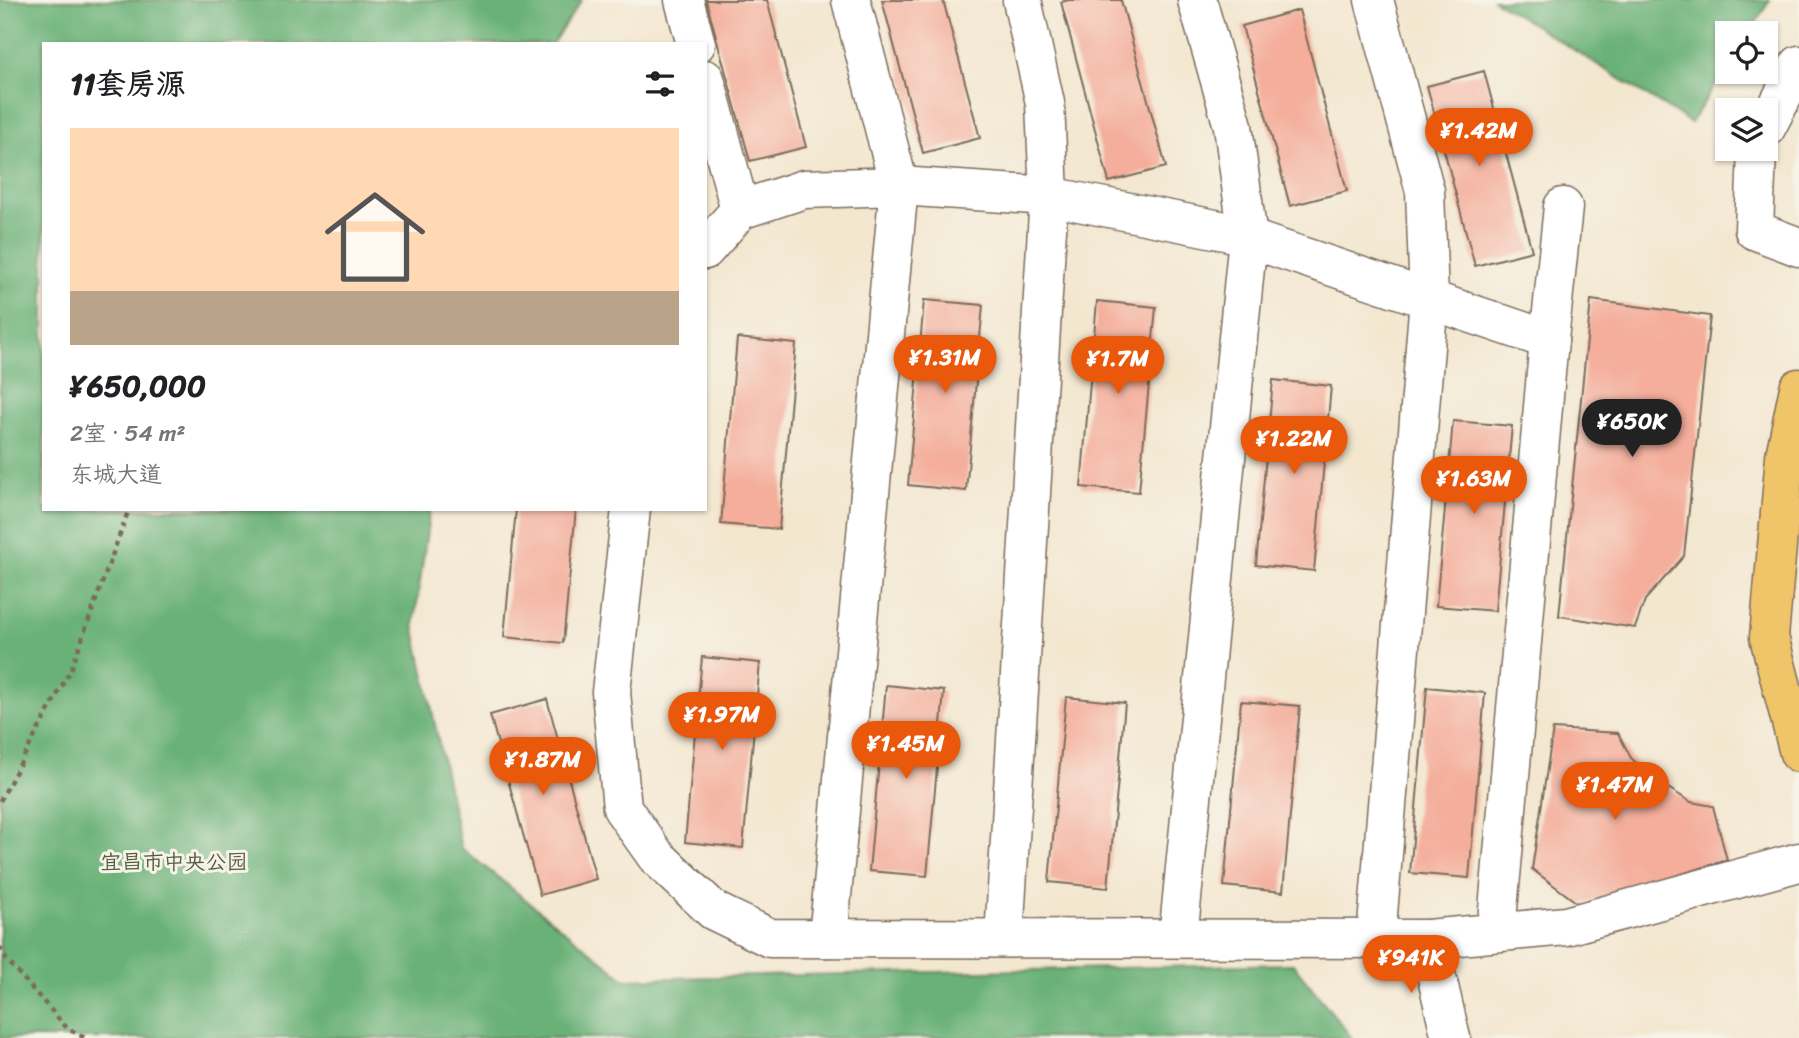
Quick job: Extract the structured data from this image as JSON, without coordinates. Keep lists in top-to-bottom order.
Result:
{
  "parks": ["宜昌市中央公园"],
  "page": {
    "heading": "11套房源",
    "price": [
      "¥1.42M",
      "¥1.31M",
      "¥1.7M",
      "¥650K",
      "¥1.22M",
      "¥1.63M",
      "¥1.97M",
      "¥1.45M",
      "¥1.87M",
      "¥1.47M",
      "¥941K"
    ],
    "list": [
      {
        "name": "¥650,000",
        "note": "2室 · 54 m² · 东城大道"
      }
    ]
  }
}
